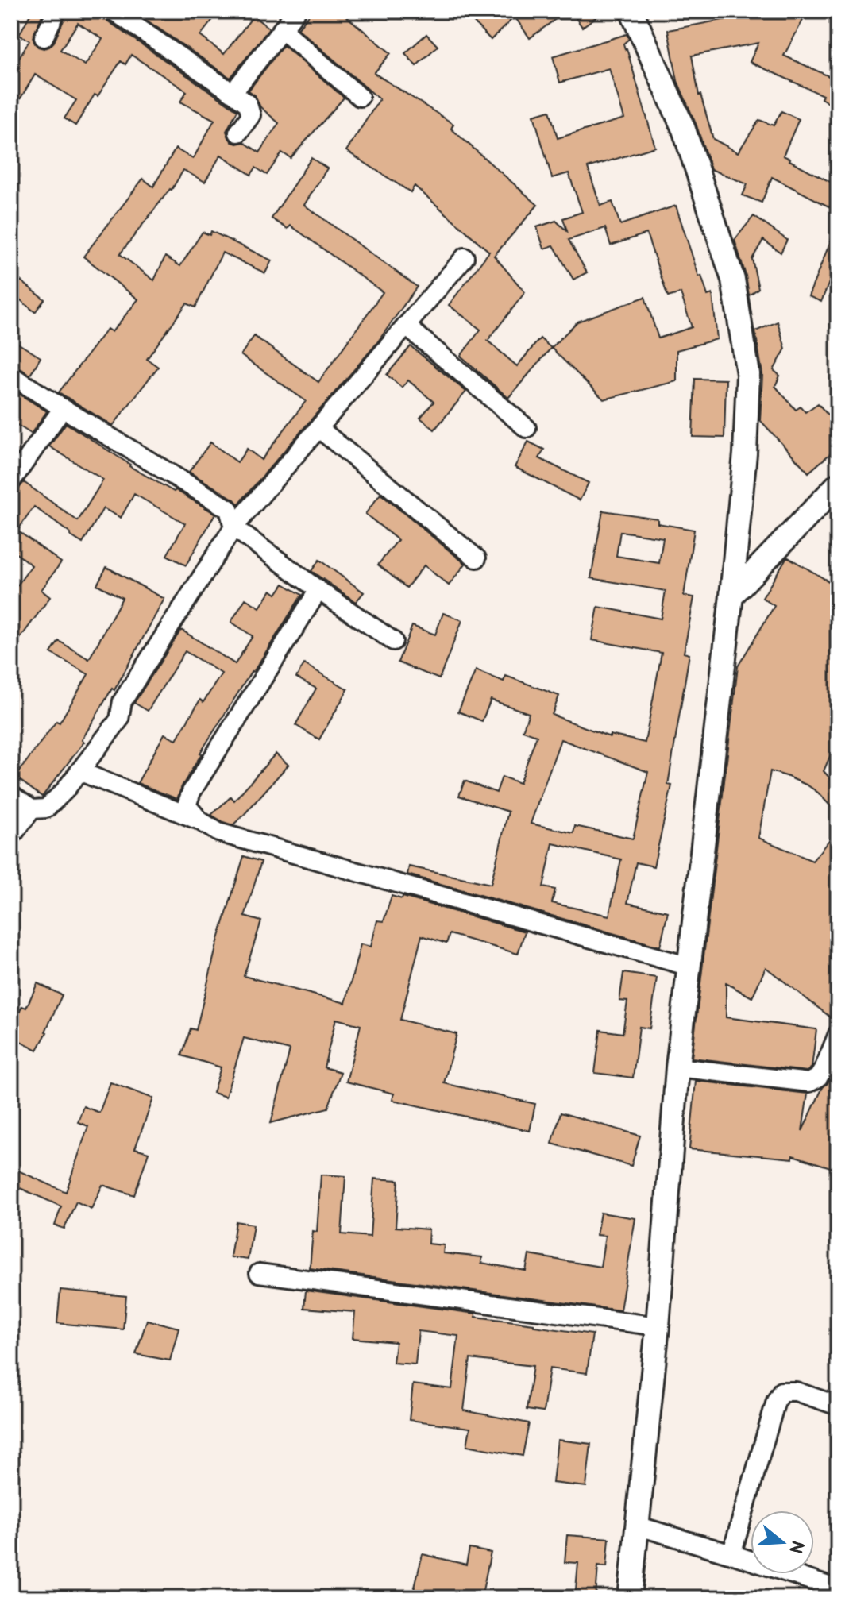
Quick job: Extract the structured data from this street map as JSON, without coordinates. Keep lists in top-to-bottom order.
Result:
{
  "north": "right"
}
